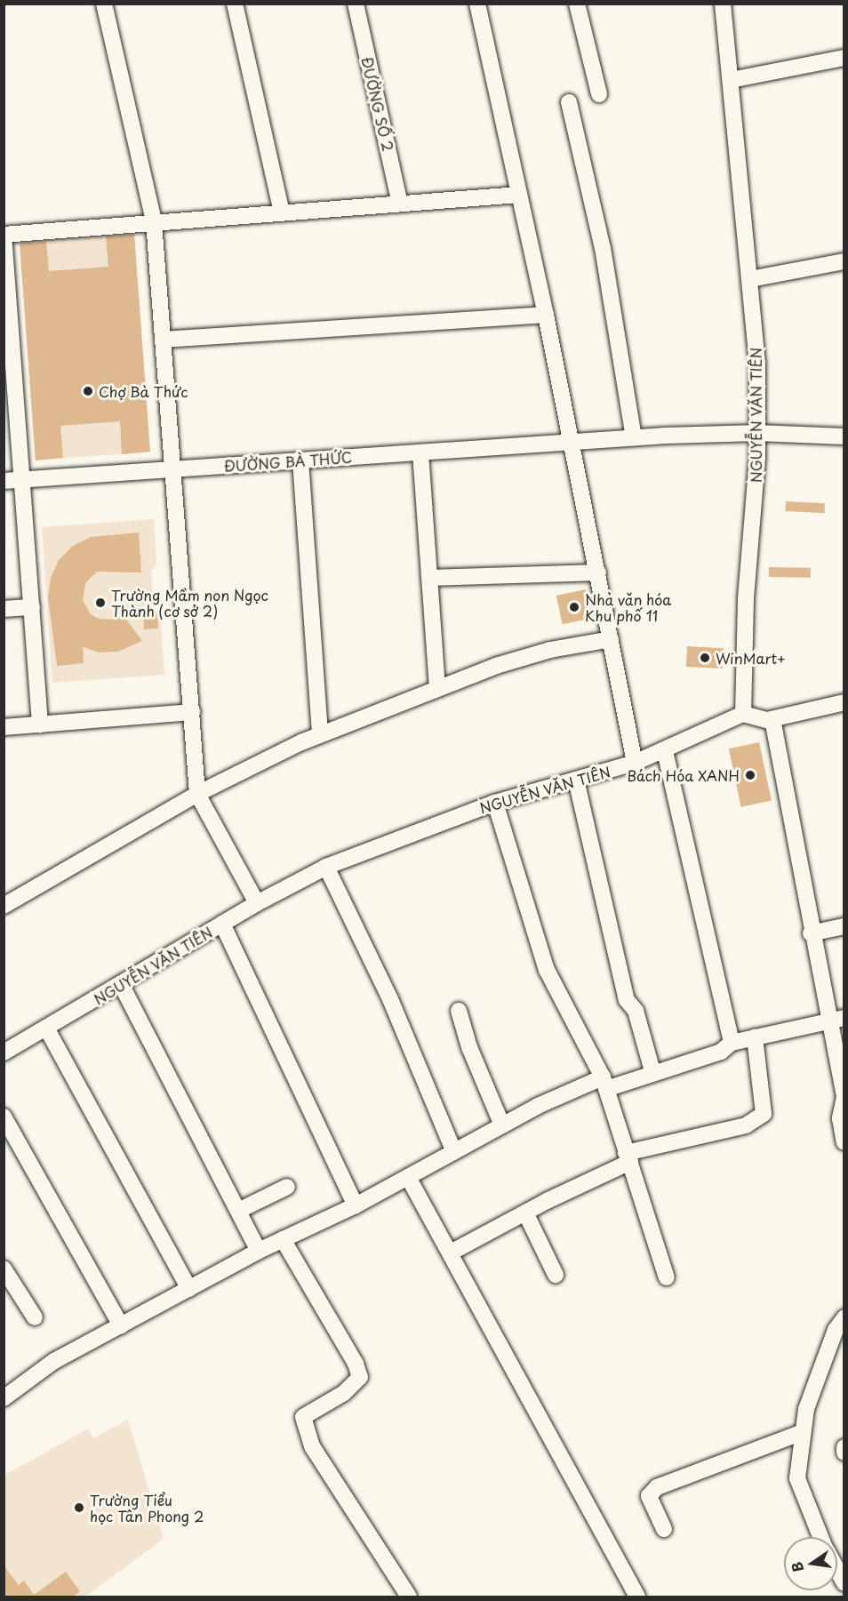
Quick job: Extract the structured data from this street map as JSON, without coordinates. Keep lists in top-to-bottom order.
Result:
{
  "streets": {
    "street": ["ĐƯỜNG SỐ 2", "NGUYỄN VĂN TIÊN", "ĐƯỜNG BÀ THỨC"]
  },
  "crossings": [
    ["NGUYỄN VĂN TIÊN", "ĐƯỜNG BÀ THỨC"]
  ],
  "places": [
    "Chợ Bà Thức",
    "Trường Mầm non Ngọc Thành (cơ sở 2)",
    "Nhà văn hóa Khu phố 11",
    "WinMart+",
    "Bách Hóa XANH",
    "Trường Tiểu học Tân Phong 2"
  ],
  "north": "left"
}
